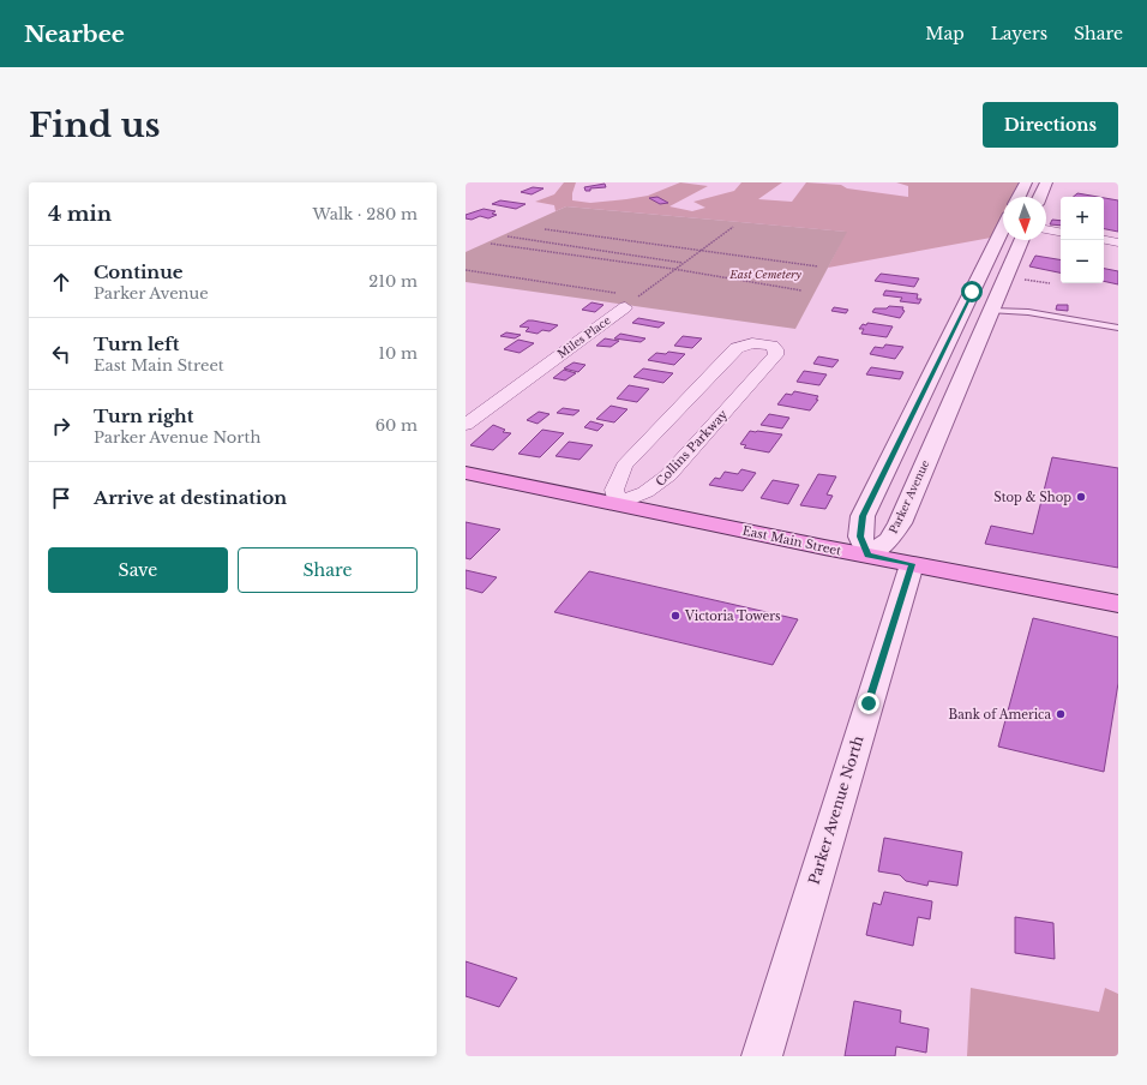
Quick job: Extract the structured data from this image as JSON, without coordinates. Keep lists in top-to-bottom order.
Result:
{
  "streets": {
    "main road": ["East Main Street"],
    "street": [
      "Miles Place",
      "Collins Parkway",
      "Parker Avenue",
      "Parker Avenue North"
    ]
  },
  "crossings": [
    ["Collins Parkway", "East Main Street"],
    ["Parker Avenue", "East Main Street"],
    ["East Main Street", "Parker Avenue North"]
  ],
  "parks": ["East Cemetery"],
  "places": ["Stop & Shop", "Victoria Towers", "Bank of America"],
  "north": "bottom",
  "page": {
    "header": "Nearbee",
    "nav": ["Map", "Layers", "Share"],
    "buttons": [
      "Directions",
      ["Save", "Share"]
    ],
    "title": "Find us",
    "heading": ["4 min", "Walk · 280 m"],
    "map_buttons": ["+", "−"],
    "list": [
      ["Continue", "Parker Avenue", "210 m"],
      ["Turn left", "East Main Street", "10 m"],
      ["Turn right", "Parker Avenue North", "60 m"],
      "Arrive at destination"
    ]
  }
}
